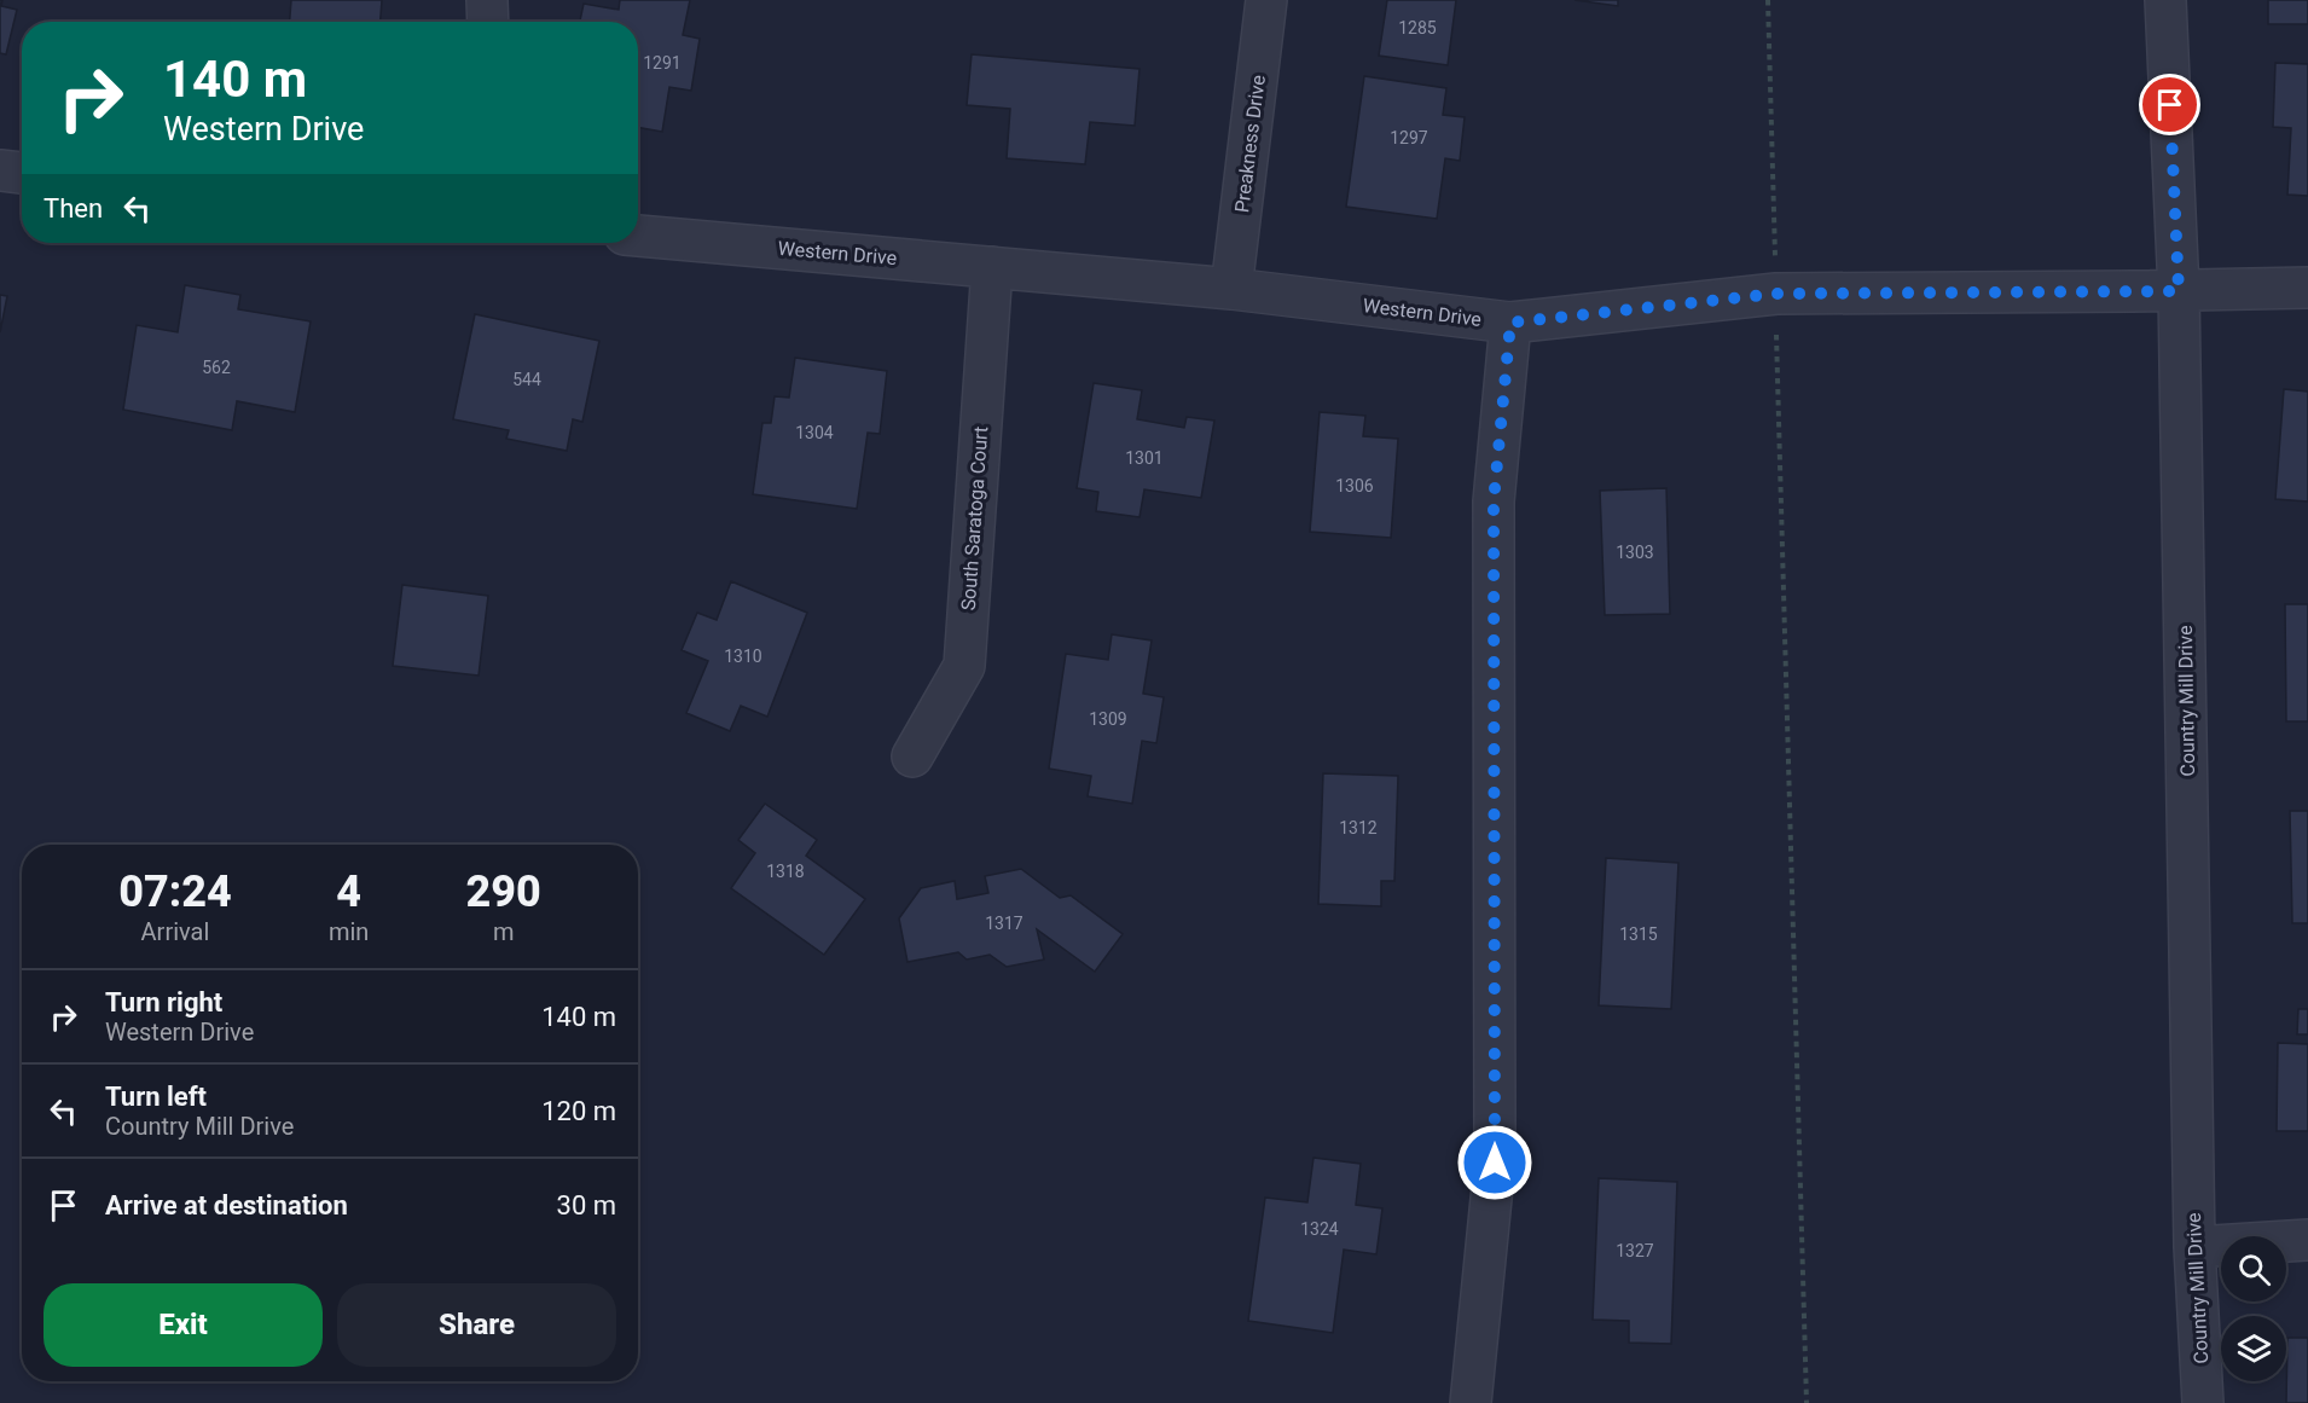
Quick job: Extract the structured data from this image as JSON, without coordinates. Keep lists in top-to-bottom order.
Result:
{
  "streets": {
    "street": [
      "Preakness Drive",
      "Western Drive",
      "South Saratoga Court",
      "Country Mill Drive"
    ]
  },
  "crossings": [
    ["Preakness Drive", "Western Drive"],
    ["Western Drive", "South Saratoga Court"],
    ["Western Drive", "Country Mill Drive"]
  ],
  "house_numbers": [
    "1285",
    "1291",
    "1297",
    "562",
    "544",
    "1304",
    "1301",
    "1306",
    "1303",
    "1310",
    "1309",
    "1312",
    "1318",
    "1317",
    "1315",
    "1324",
    "1327"
  ],
  "page": {
    "turn": ["140 m", "Western Drive"],
    "then": "Then",
    "eta": [
      "07:24",
      "Arrival",
      "4",
      "min",
      "290",
      "m"
    ],
    "list": [
      {
        "name": "Turn right",
        "note": "Western Drive",
        "value": "140 m"
      },
      {
        "name": "Turn left",
        "note": "Country Mill Drive",
        "value": "120 m"
      },
      {
        "name": "Arrive at destination",
        "value": "30 m"
      }
    ],
    "buttons": ["Exit", "Share"]
  }
}
